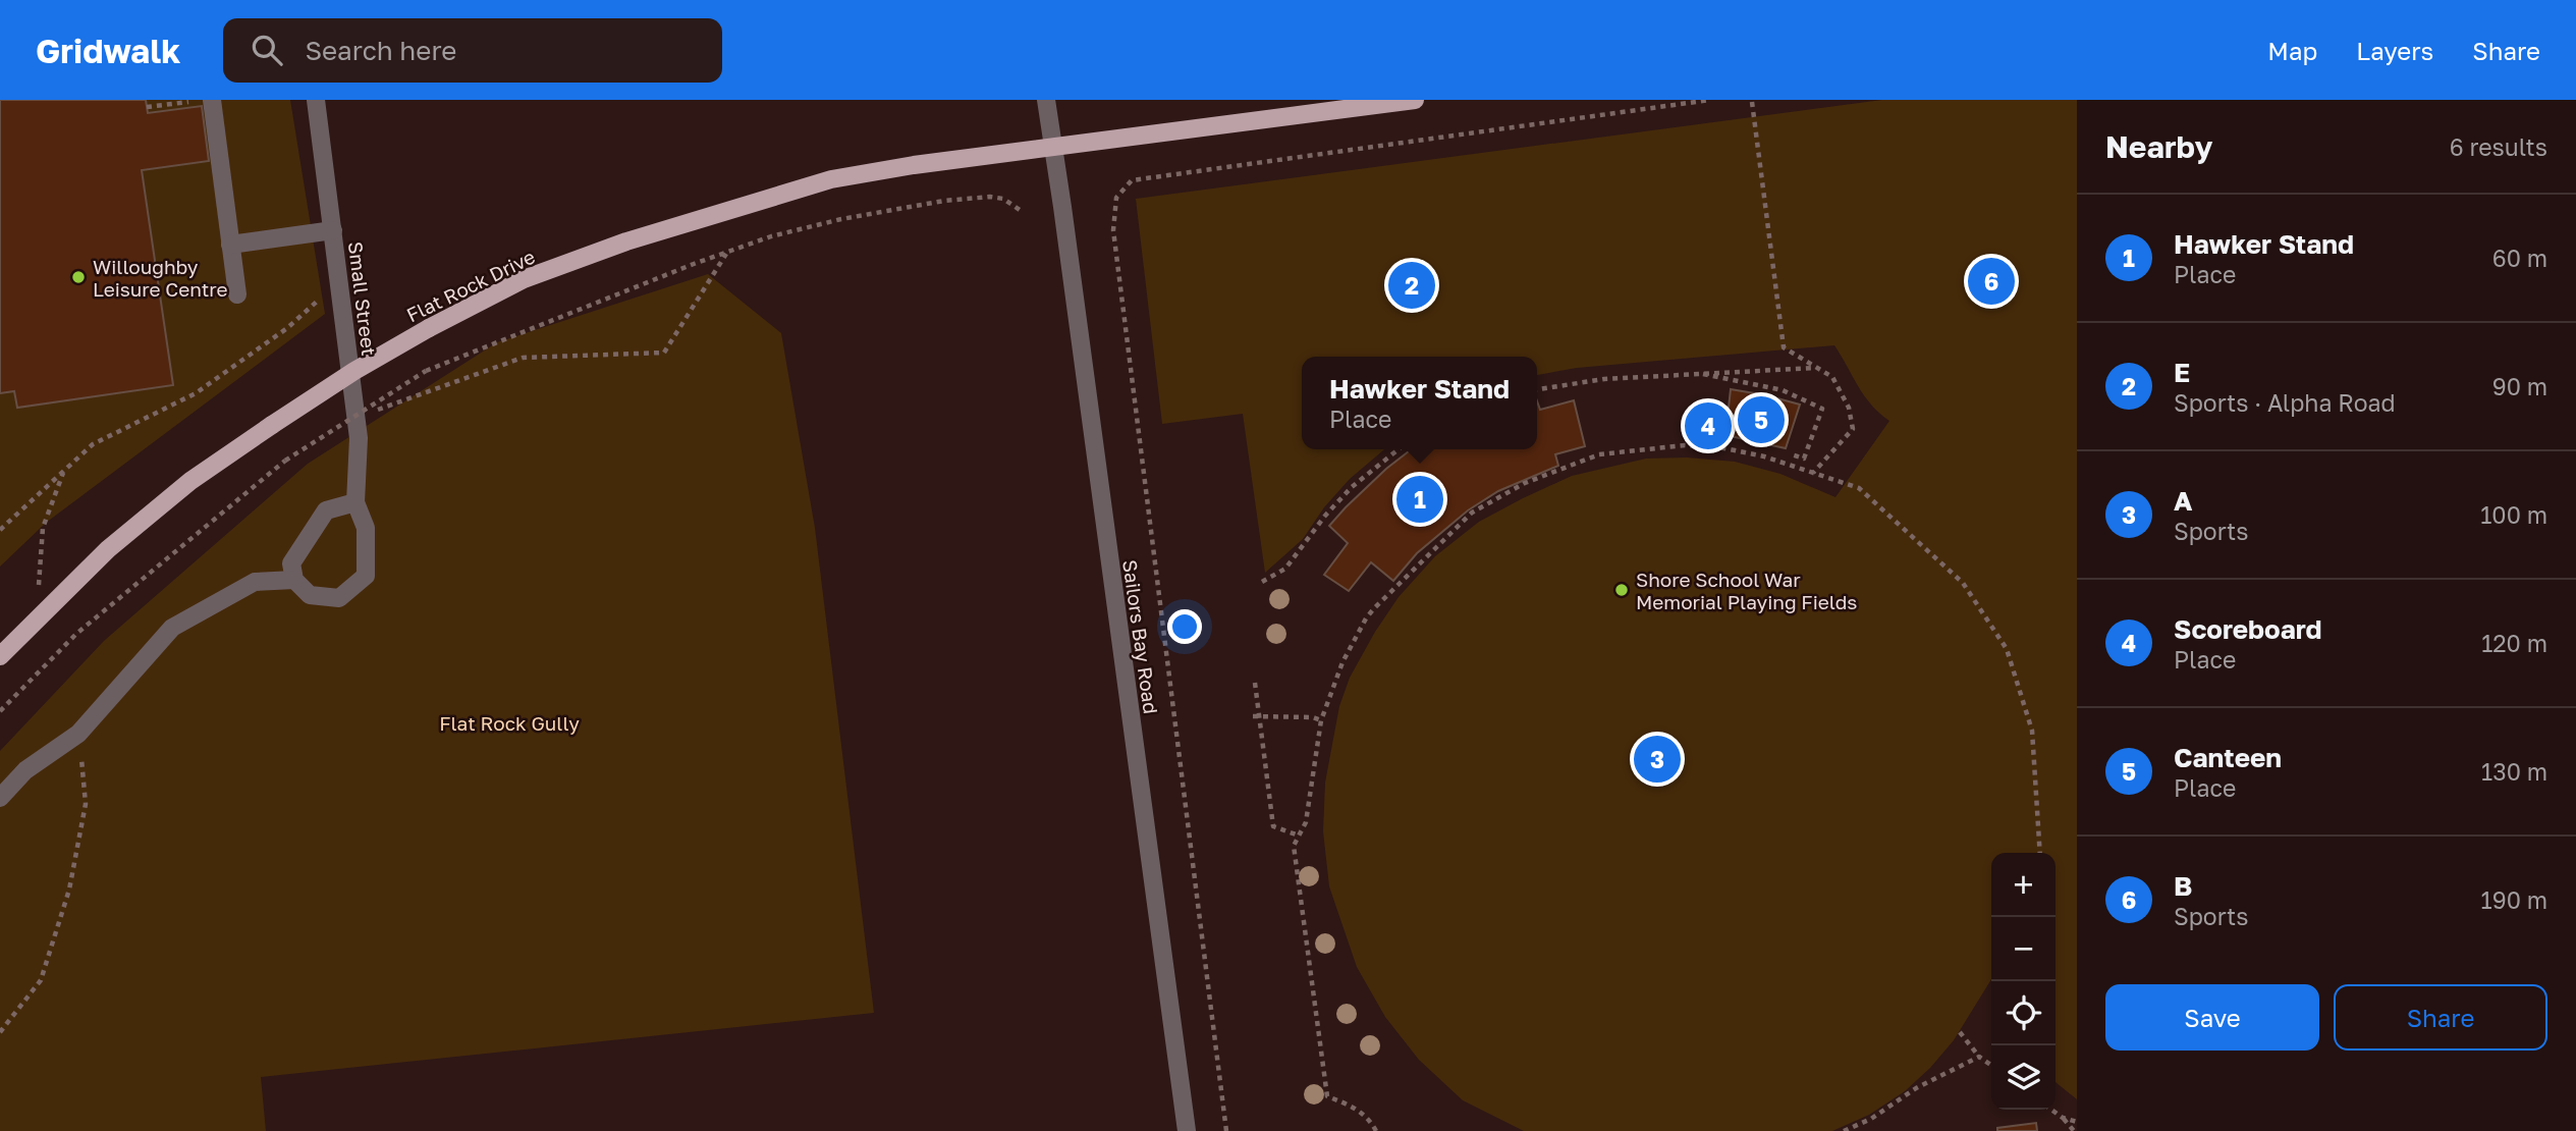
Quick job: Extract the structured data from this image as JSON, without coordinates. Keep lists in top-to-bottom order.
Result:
{
  "streets": {
    "main road": ["Flat Rock Drive"],
    "street": ["Small Street", "Sailors Bay Road"]
  },
  "crossings": [
    ["Flat Rock Drive", "Sailors Bay Road"]
  ],
  "parks": ["Flat Rock Gully"],
  "places": ["Willoughby Leisure Centre", "Shore School War Memorial Playing Fields"],
  "page": {
    "header": "Gridwalk",
    "search": "Search here",
    "nav": ["Map", "Layers", "Share"],
    "heading": ["Nearby", "6 results"],
    "list": [
      {
        "mark": "1",
        "name": "Hawker Stand",
        "note": "Place",
        "value": "60 m"
      },
      {
        "mark": "2",
        "name": "E",
        "note": "Sports · Alpha Road",
        "value": "90 m"
      },
      {
        "mark": "3",
        "name": "A",
        "note": "Sports",
        "value": "100 m"
      },
      {
        "mark": "4",
        "name": "Scoreboard",
        "note": "Place",
        "value": "120 m"
      },
      {
        "mark": "5",
        "name": "Canteen",
        "note": "Place",
        "value": "130 m"
      },
      {
        "mark": "6",
        "name": "B",
        "note": "Sports",
        "value": "190 m"
      }
    ],
    "pins": [
      "6",
      "2",
      "5",
      "4",
      "1",
      "3"
    ],
    "popup": ["Hawker Stand", "Place"],
    "map_buttons": ["+", "−"],
    "buttons": ["Save", "Share"]
  }
}
